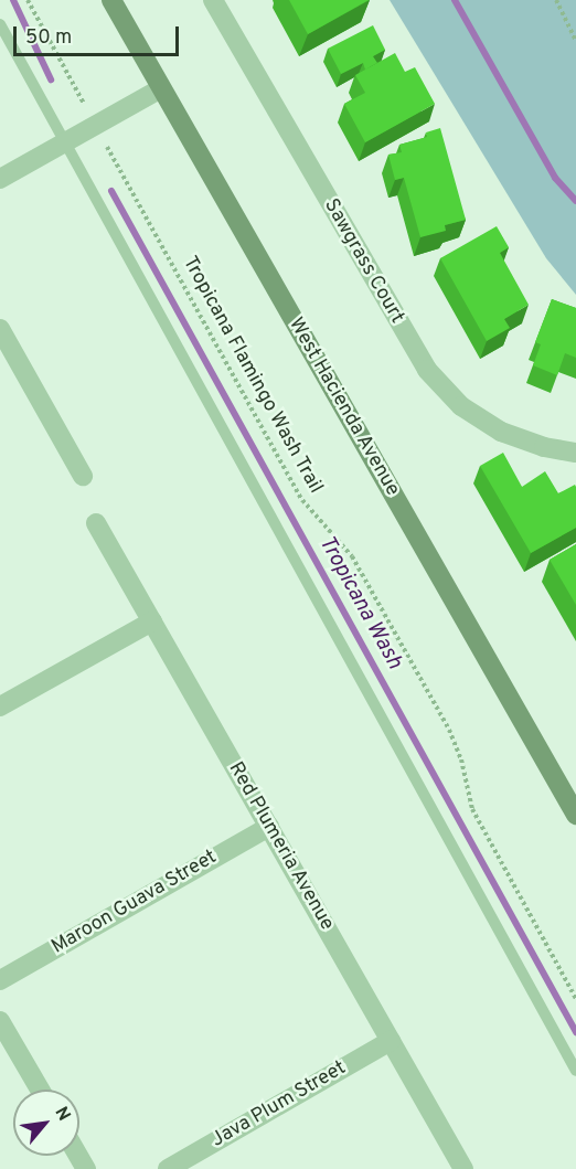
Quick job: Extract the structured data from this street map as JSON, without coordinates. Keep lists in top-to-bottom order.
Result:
{
  "streets": {
    "main road": ["West Hacienda Avenue"],
    "street": [
      "Sawgrass Court",
      "Red Plumeria Avenue",
      "Maroon Guava Street",
      "Java Plum Street"
    ],
    "path": ["Tropicana Flamingo Wash Trail"]
  },
  "crossings": [
    ["Red Plumeria Avenue", "Maroon Guava Street"],
    ["Red Plumeria Avenue", "Java Plum Street"]
  ],
  "water": ["Tropicana Wash"],
  "scale_bar": "50 m",
  "north": "top right"
}
